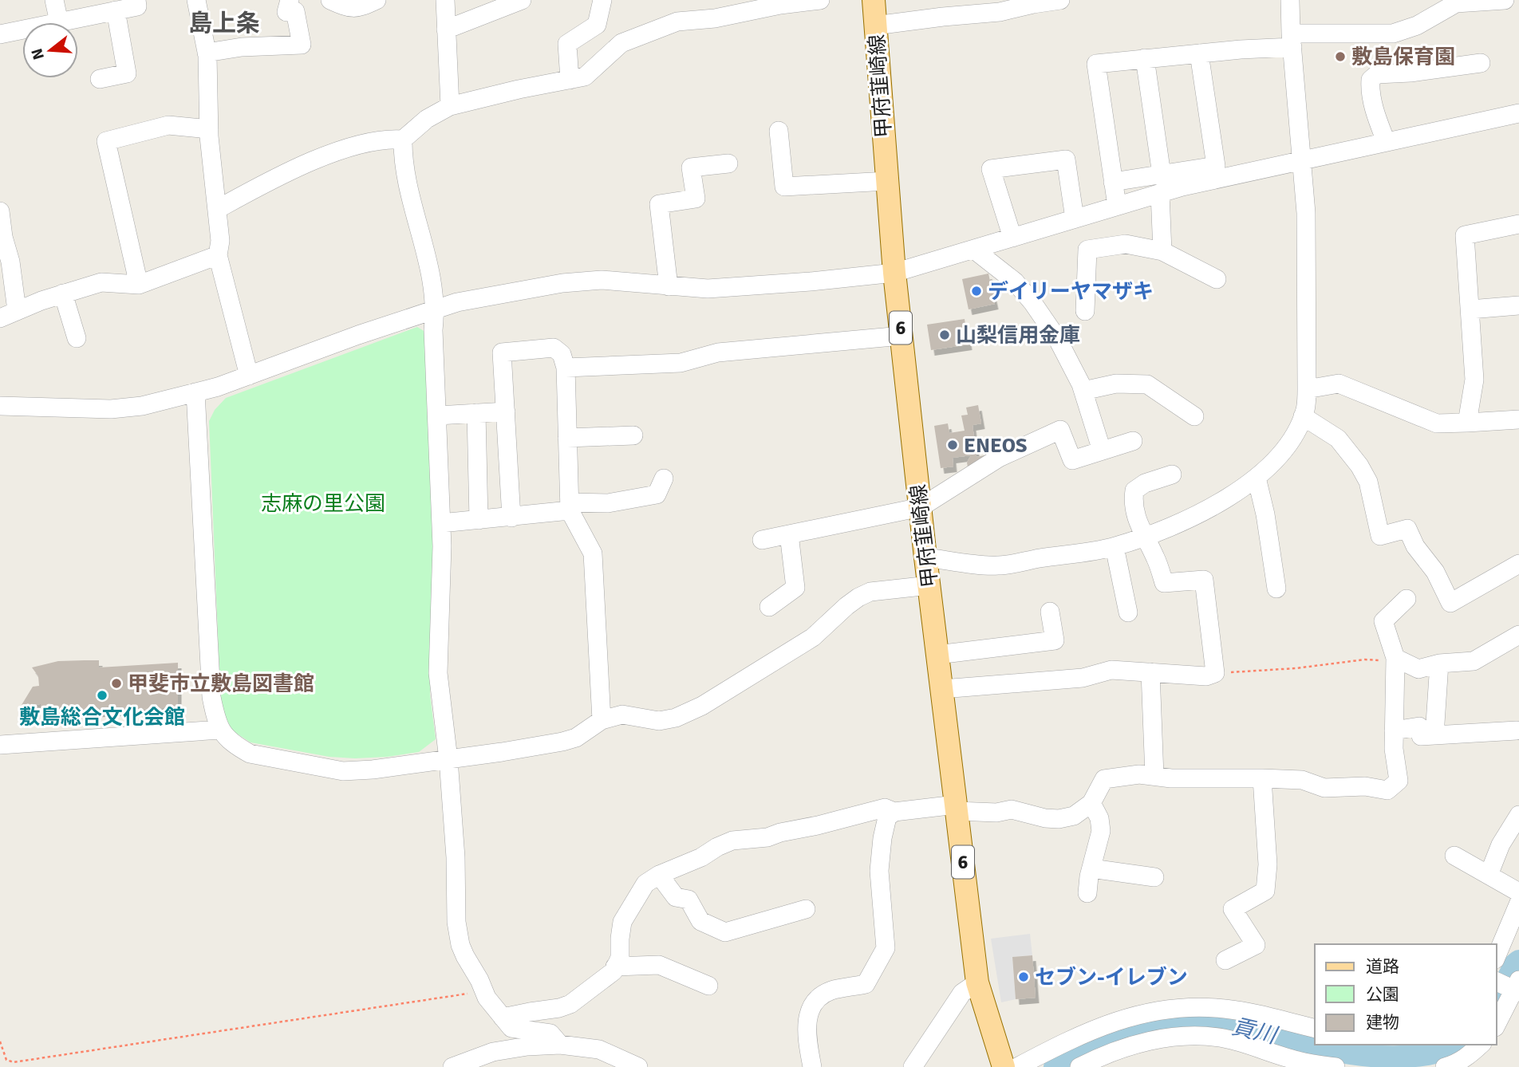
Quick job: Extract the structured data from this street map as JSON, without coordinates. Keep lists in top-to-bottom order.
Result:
{
  "streets": {
    "main road": ["甲府韮崎線", "6"]
  },
  "districts": ["島上条"],
  "water": ["貢川"],
  "parks": ["志麻の里公園"],
  "places": [
    "敷島保育園",
    "デイリーヤマザキ",
    "山梨信用金庫",
    "ENEOS",
    "甲斐市立敷島図書館",
    "敷島総合文化会館",
    "セブン-イレブン"
  ],
  "legend": ["道路", "公園", "建物"],
  "north": "left"
}
